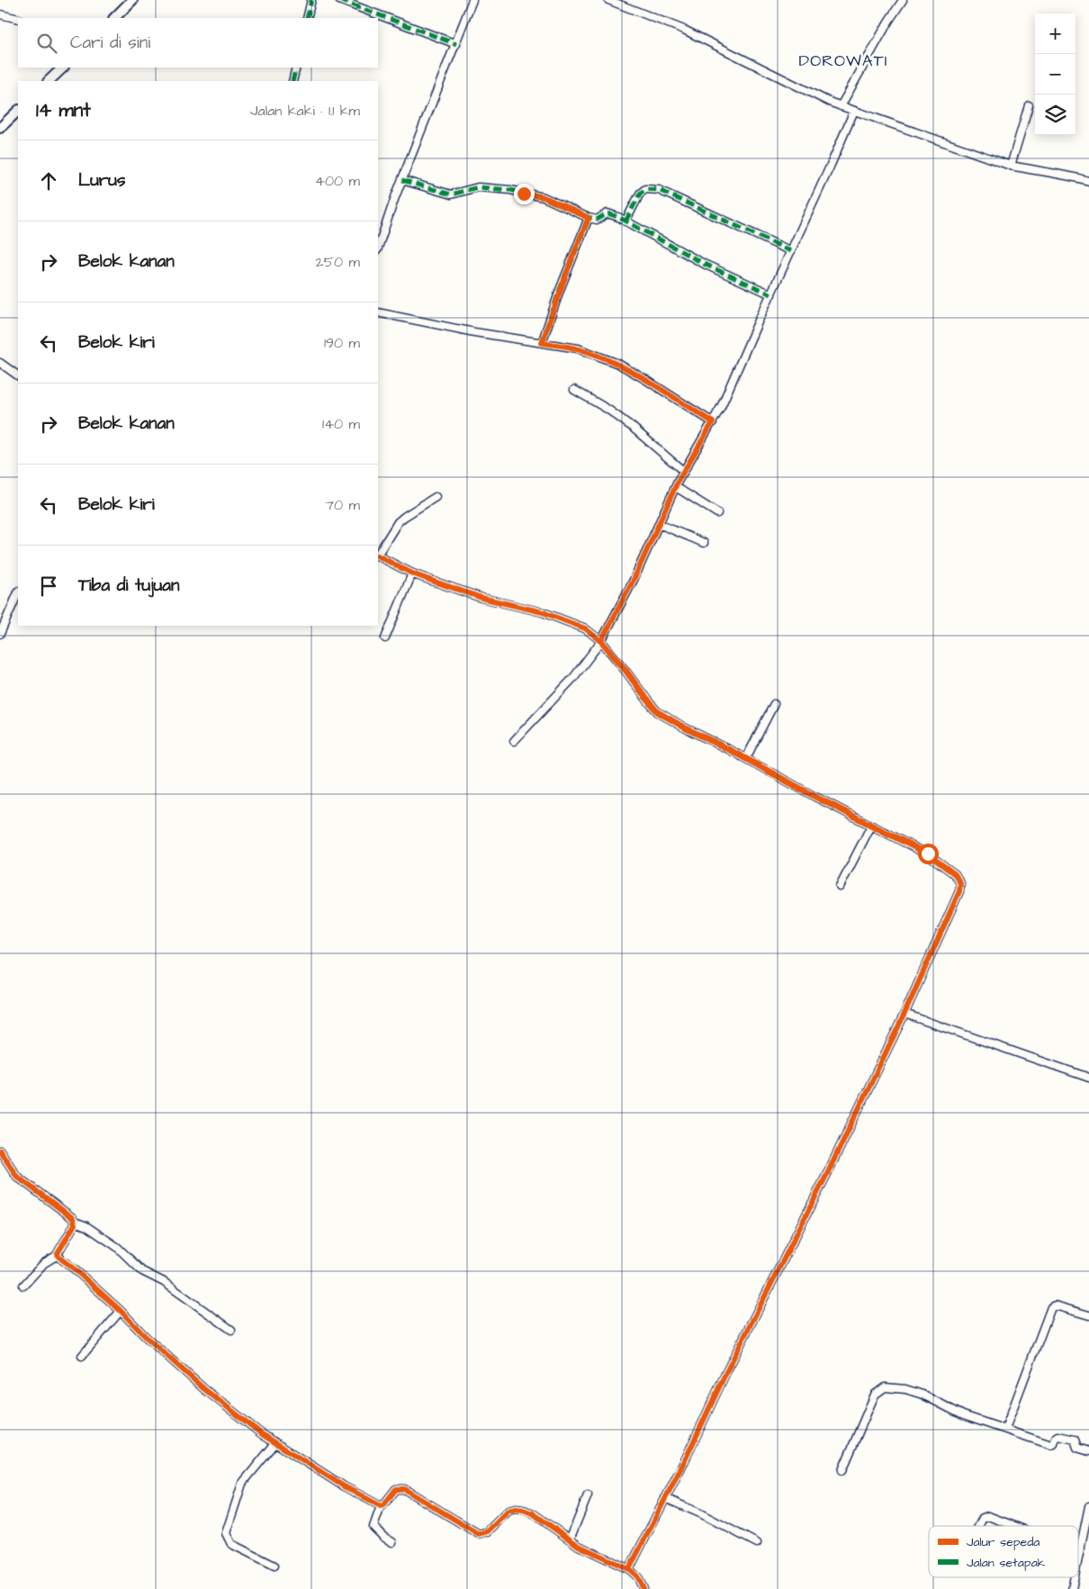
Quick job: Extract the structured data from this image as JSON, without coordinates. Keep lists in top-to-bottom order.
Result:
{
  "districts": ["DOROWATI"],
  "legend": ["Jalur sepeda", "Jalan setapak"],
  "page": {
    "map_buttons": ["+", "−"],
    "search": "Cari di sini",
    "heading": ["14 mnt", "Jalan kaki · 1.1 km"],
    "list": [
      ["Lurus", "400 m"],
      ["Belok kanan", "250 m"],
      ["Belok kiri", "190 m"],
      ["Belok kanan", "140 m"],
      ["Belok kiri", "70 m"],
      "Tiba di tujuan"
    ]
  }
}
